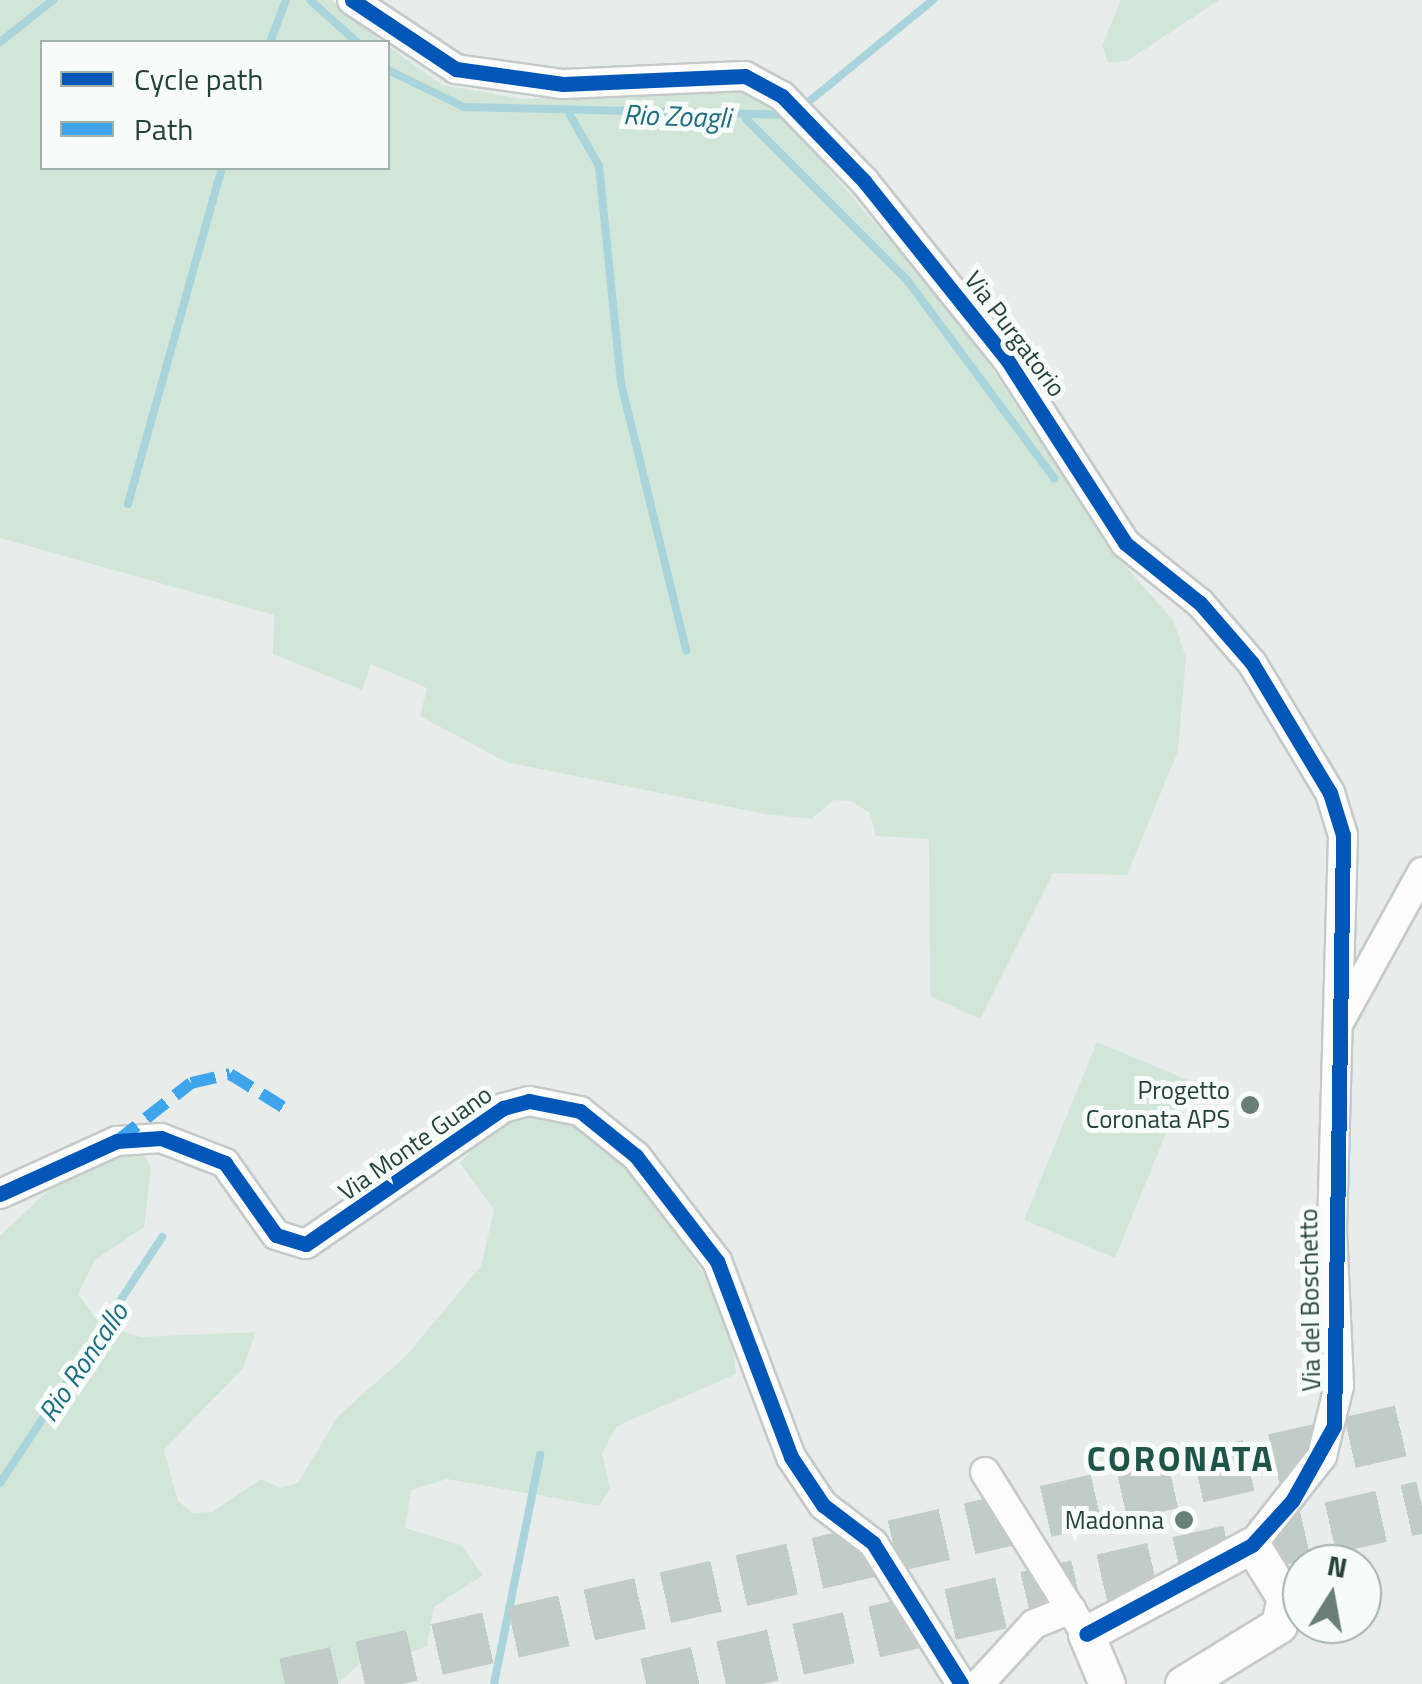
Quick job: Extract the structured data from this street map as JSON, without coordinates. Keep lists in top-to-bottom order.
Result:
{
  "streets": {
    "street": ["Via Purgatorio", "Via Monte Guano", "Via del Boschetto"]
  },
  "crossings": [
    ["Via Purgatorio", "Via del Boschetto"]
  ],
  "districts": ["CORONATA"],
  "water": ["Rio Zoagli", "Rio Roncallo"],
  "places": ["Progetto Coronata APS", "Madonna"],
  "legend": ["Cycle path", "Path"],
  "north": "top"
}
